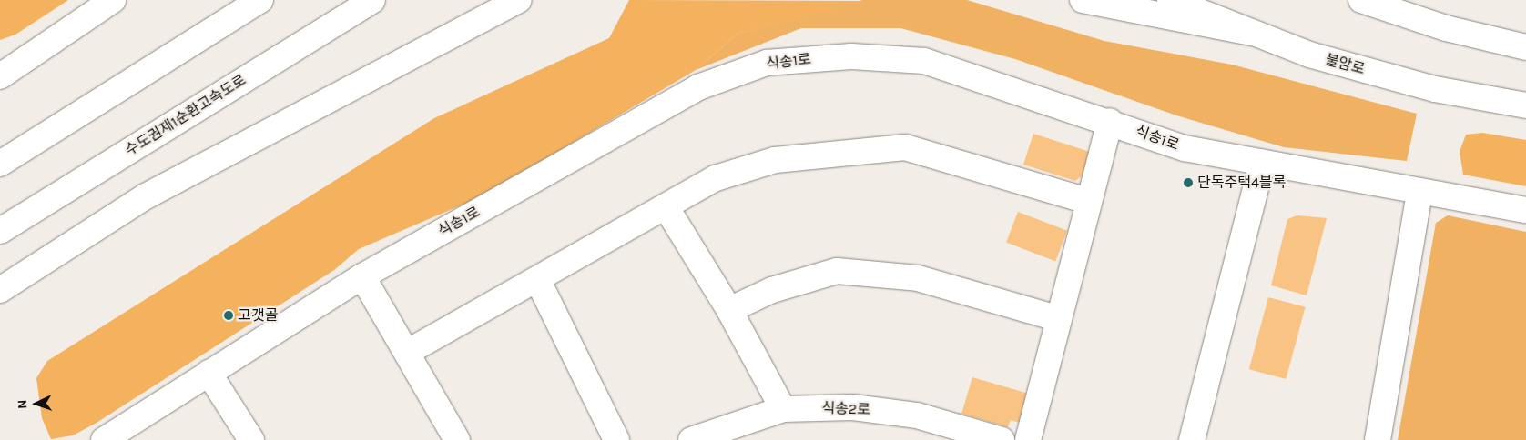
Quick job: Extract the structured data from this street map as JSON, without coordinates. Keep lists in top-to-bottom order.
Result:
{
  "streets": {
    "main road": [
      "식송1로",
      "불암로",
      "수도권제1순환고속도로",
      "식송2로"
    ]
  },
  "places": ["단독주택4블록", "고갯골"],
  "north": "left"
}
